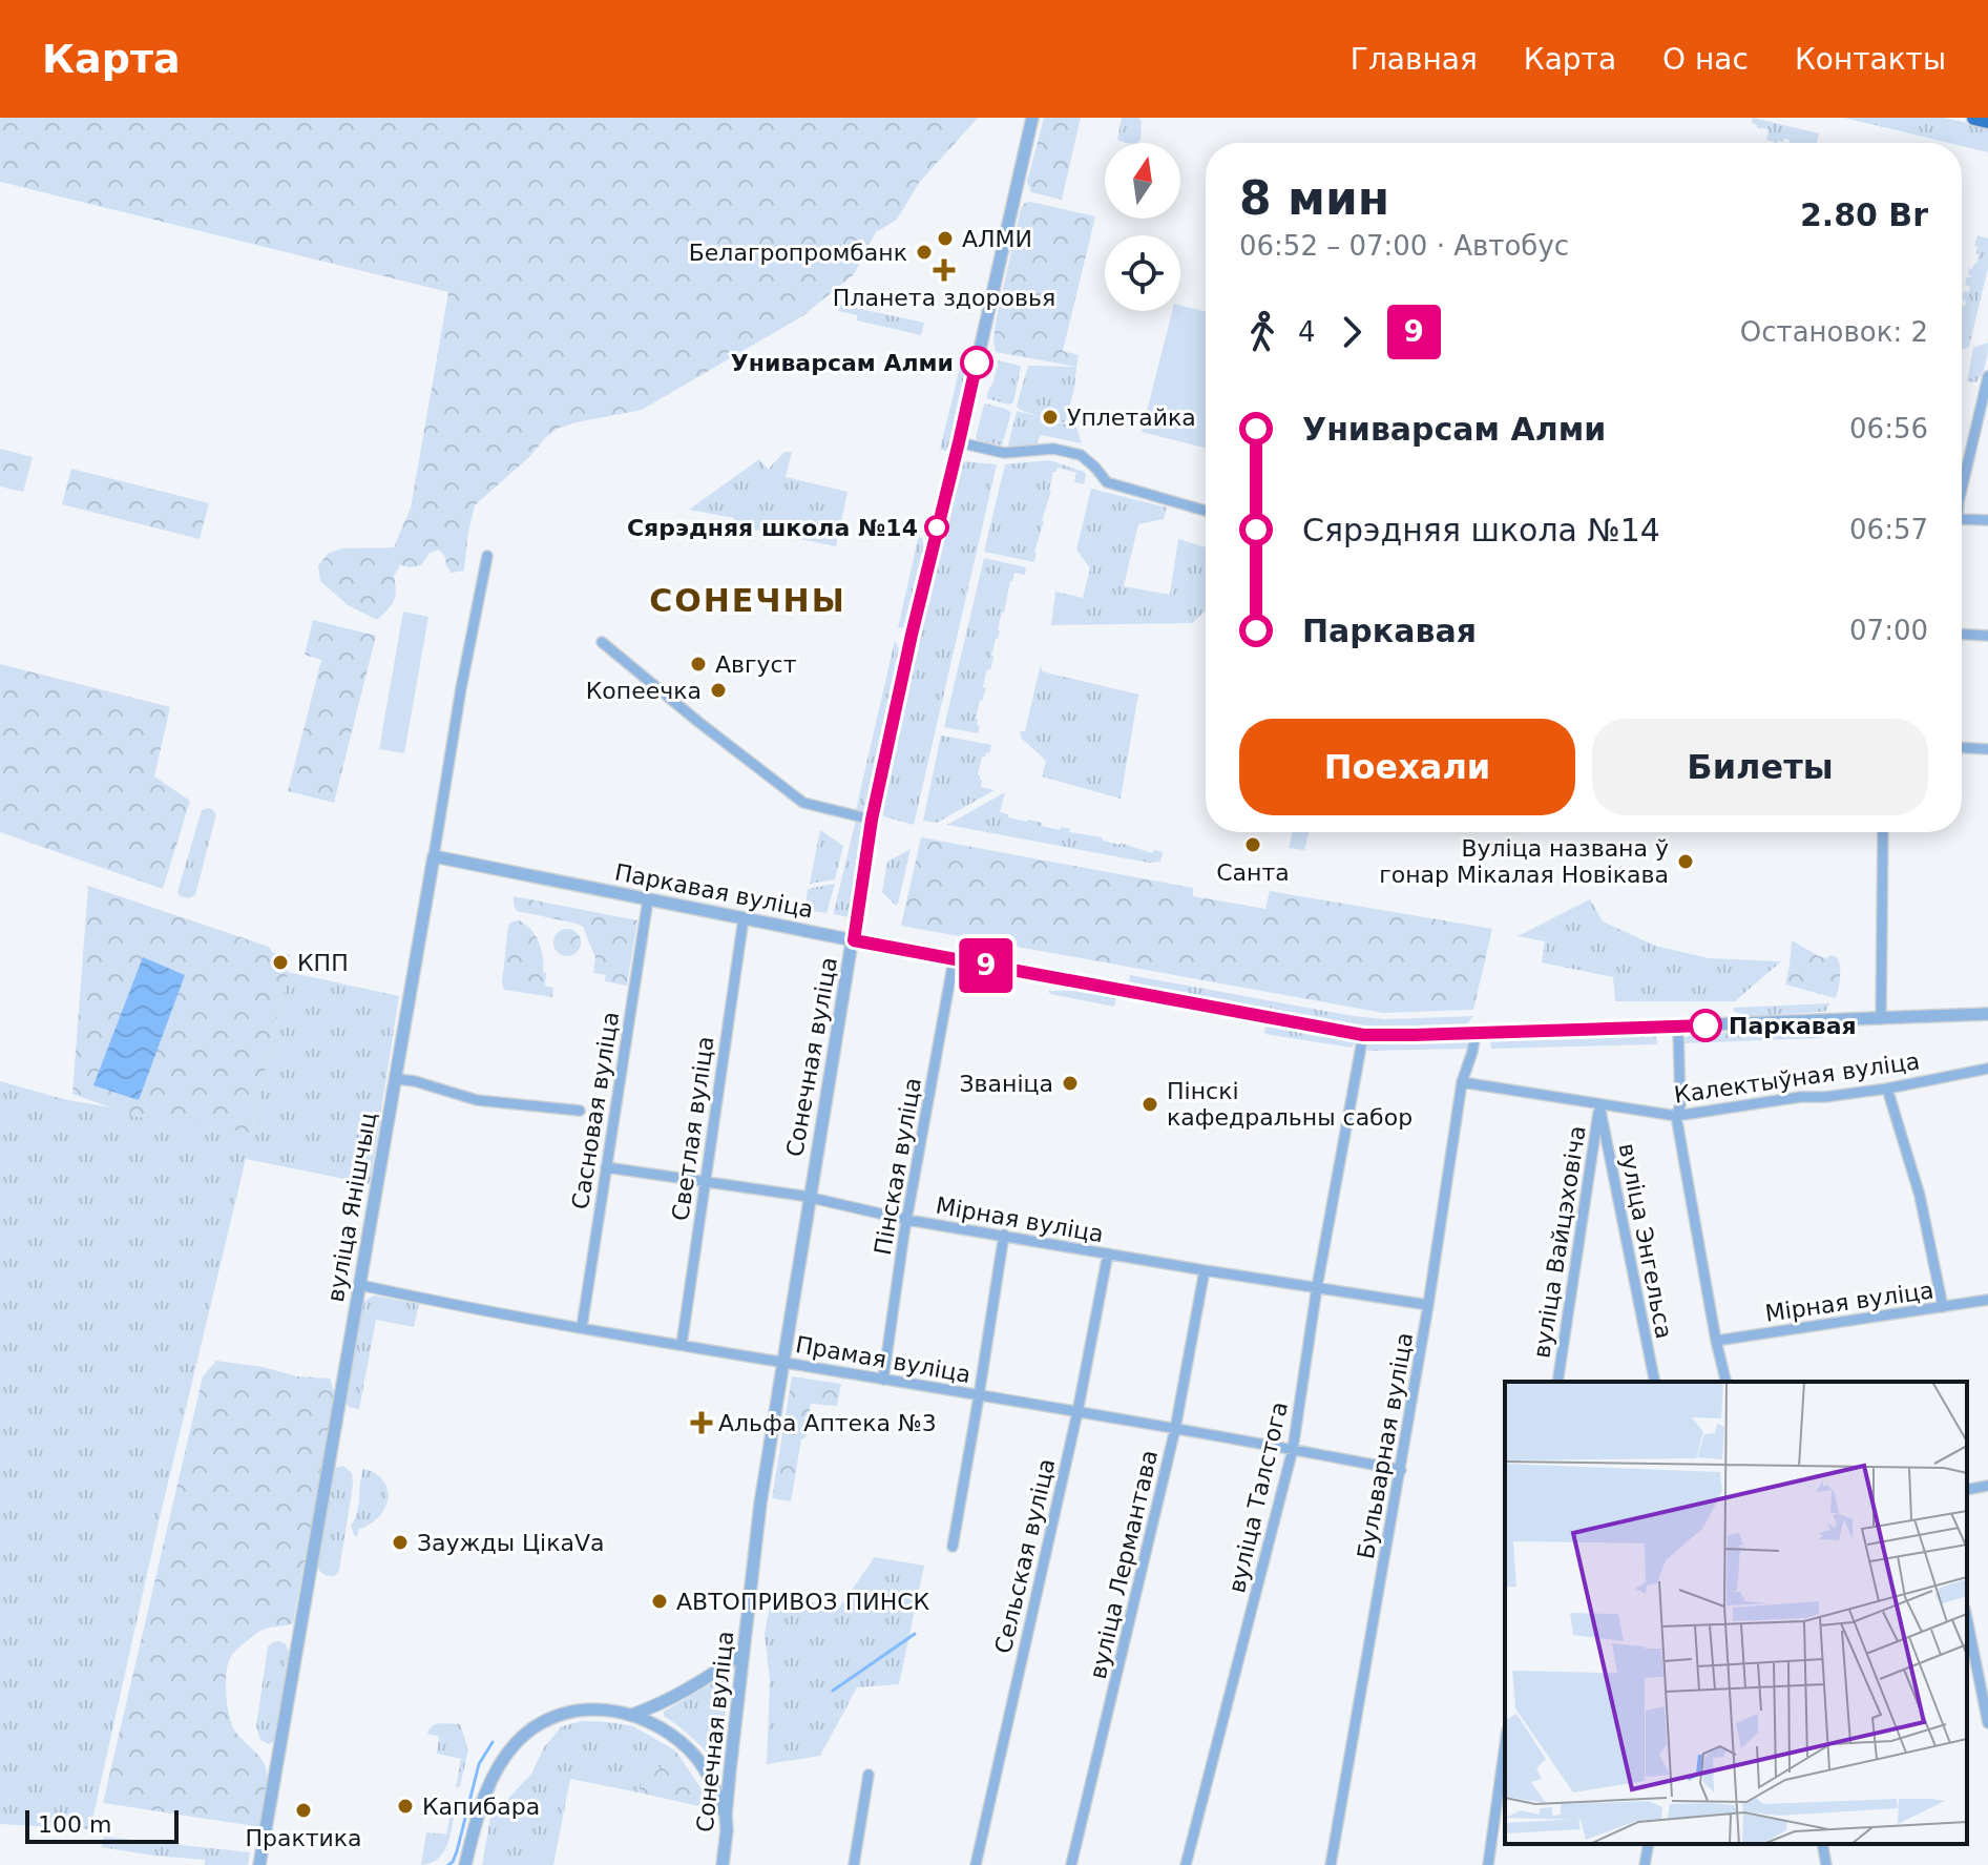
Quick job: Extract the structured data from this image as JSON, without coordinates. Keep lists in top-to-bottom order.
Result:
{
  "streets": {
    "street": [
      "Паркавая вуліца",
      "Сонечная вуліца",
      "Калектыўная вуліца",
      "Сасновая вуліца",
      "Светлая вуліца",
      "Пінская вуліца",
      "вуліца Янішчыц",
      "Мірная вуліца",
      "вуліца Энгельса",
      "вуліца Вайцэховіча",
      "Прамая вуліца",
      "Бульварная вуліца",
      "вуліца Талстога",
      "Сельская вуліца",
      "вуліца Лермантава"
    ]
  },
  "crossings": [
    ["Паркавая вуліца", "Сонечная вуліца"],
    ["Паркавая вуліца", "Сасновая вуліца"],
    ["Паркавая вуліца", "Светлая вуліца"],
    ["Паркавая вуліца", "Пінская вуліца"],
    ["Паркавая вуліца", "вуліца Янішчыц"],
    ["Паркавая вуліца", "Бульварная вуліца"],
    ["Паркавая вуліца", "вуліца Талстога"],
    ["Сонечная вуліца", "Мірная вуліца"],
    ["Сонечная вуліца", "Прамая вуліца"],
    ["Калектыўная вуліца", "вуліца Энгельса"],
    ["Калектыўная вуліца", "вуліца Вайцэховіча"],
    ["Калектыўная вуліца", "Бульварная вуліца"],
    ["Сасновая вуліца", "Мірная вуліца"],
    ["Сасновая вуліца", "Прамая вуліца"],
    ["Светлая вуліца", "Мірная вуліца"],
    ["Светлая вуліца", "Прамая вуліца"],
    ["Пінская вуліца", "Мірная вуліца"],
    ["Пінская вуліца", "Прамая вуліца"],
    ["вуліца Янішчыц", "Прамая вуліца"],
    ["Мірная вуліца", "Бульварная вуліца"],
    ["Мірная вуліца", "вуліца Талстога"],
    ["Мірная вуліца", "Сельская вуліца"],
    ["Мірная вуліца", "вуліца Лермантава"],
    ["вуліца Энгельса", "вуліца Вайцэховіча"],
    ["Прамая вуліца", "Бульварная вуліца"],
    ["Прамая вуліца", "вуліца Талстога"],
    ["Прамая вуліца", "Сельская вуліца"],
    ["Прамая вуліца", "вуліца Лермантава"]
  ],
  "districts": ["СОНЕЧНЫ"],
  "places": {
    "other": [
      "АЛМИ",
      "Белагропромбанк",
      "Униварсам Алми",
      "Уплетайка",
      "Сярэдняя школа №14",
      "Август",
      "Копеечка",
      "Санта",
      "Вуліца названа ў гонар Мікалая Новікава",
      "КПП",
      "Паркавая",
      "Званіца",
      "Пінскі кафедральны сабор",
      "Заужды ЦікаVа",
      "АВТОПРИВОЗ ПИНСК",
      "Капибара",
      "Практика"
    ],
    "health": ["Планета здоровья", "Альфа Аптека №3"]
  },
  "lines": ["bus line 9"],
  "scale_bar": "100 m",
  "north": "top",
  "page": {
    "header": "Карта",
    "nav": [
      "Главная",
      "Карта",
      "О нас",
      "Контакты"
    ],
    "on_map": "9",
    "heading": ["8 мин", "06:52 – 07:00 · Автобус", "2.80 Br"],
    "legs": ["4", "9", "Остановок: 2"],
    "list": [
      {
        "name": "Униварсам Алми",
        "value": "06:56"
      },
      {
        "name": "Сярэдняя школа №14",
        "value": "06:57"
      },
      {
        "name": "Паркавая",
        "value": "07:00"
      }
    ],
    "buttons": ["Поехали", "Билеты"],
    "scale": "100 m"
  }
}
